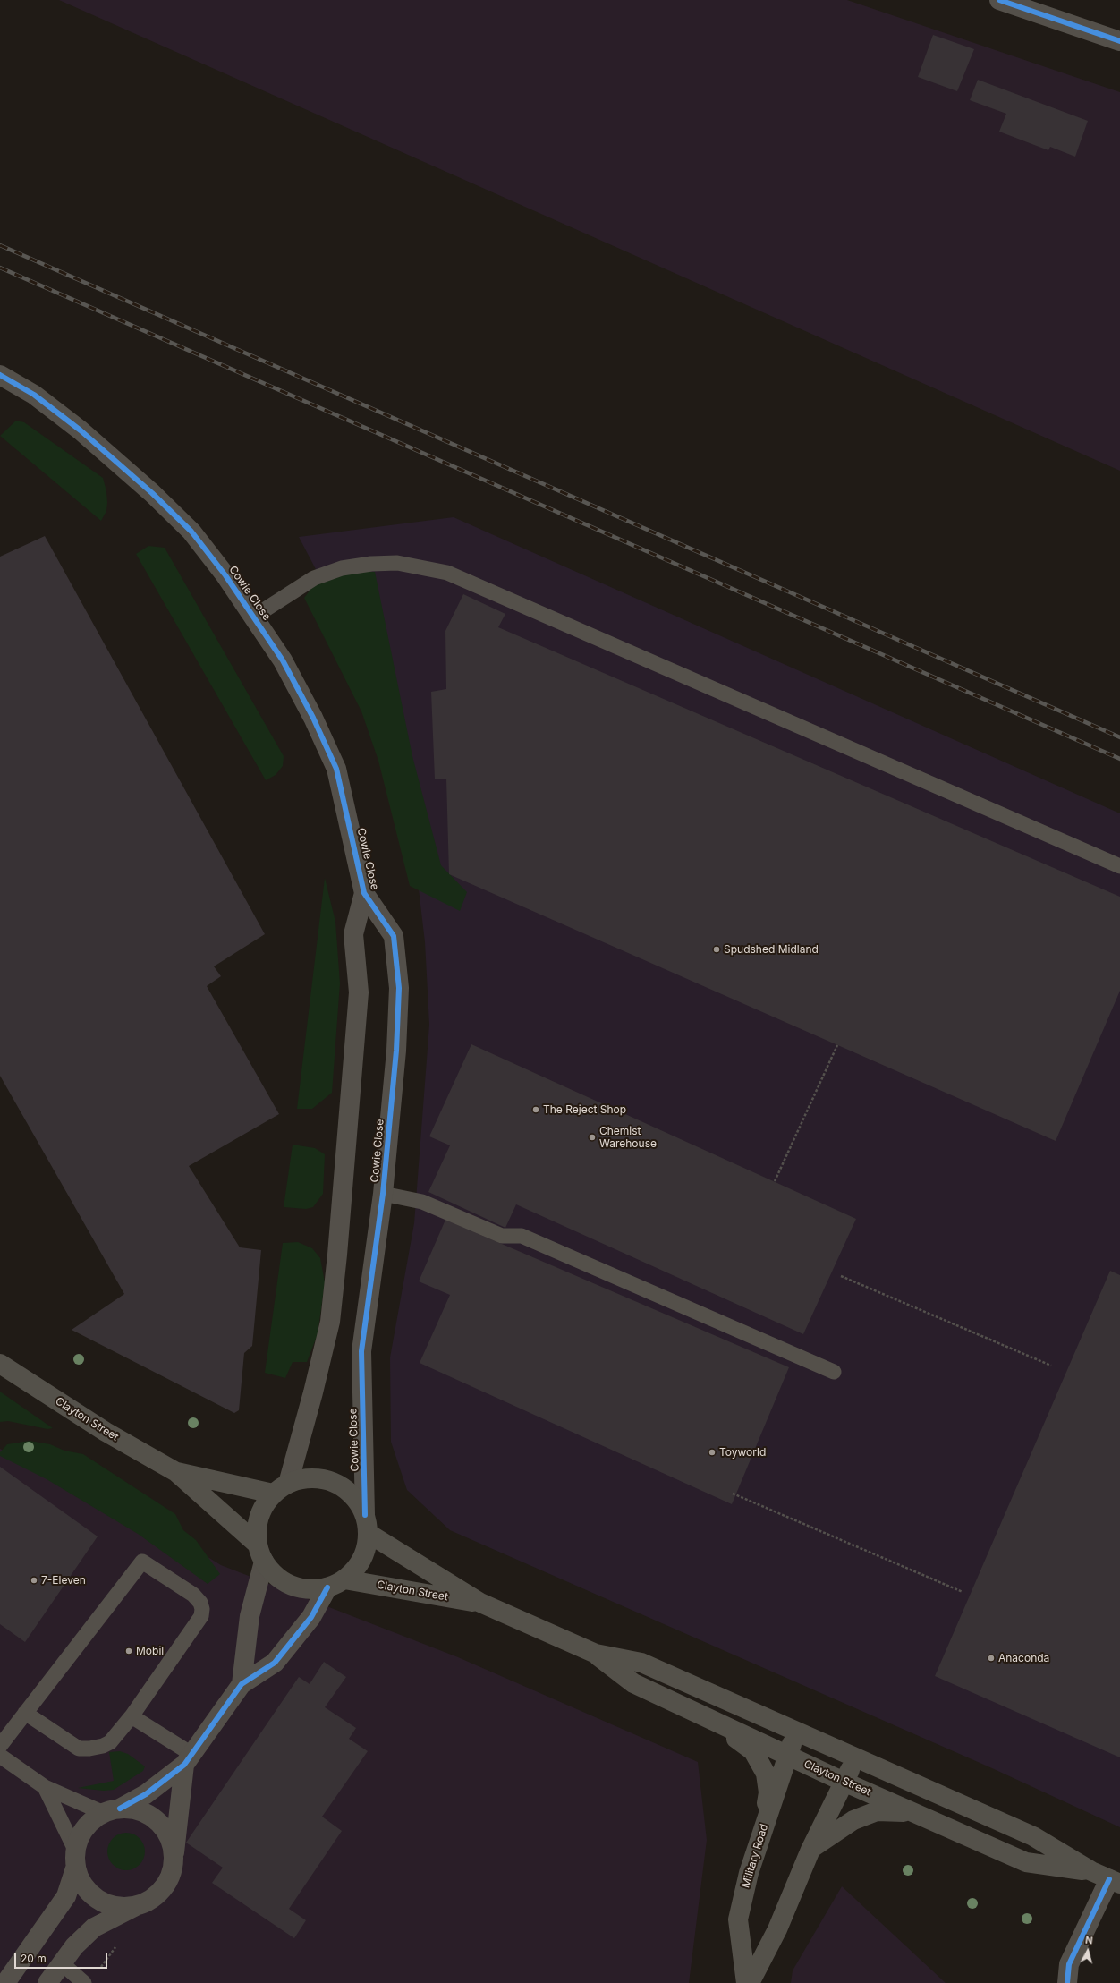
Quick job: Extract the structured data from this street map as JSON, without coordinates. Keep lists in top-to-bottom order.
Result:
{
  "streets": {
    "main road": ["Clayton Street", "Military Road"],
    "street": ["Cowie Close"]
  },
  "crossings": [
    ["Cowie Close", "Clayton Street"],
    ["Clayton Street", "Military Road"]
  ],
  "places": [
    "Spudshed Midland",
    "The Reject Shop",
    "Chemist Warehouse",
    "Toyworld",
    "7-Eleven",
    "Mobil",
    "Anaconda"
  ],
  "scale_bar": "20 m",
  "north": "top"
}
